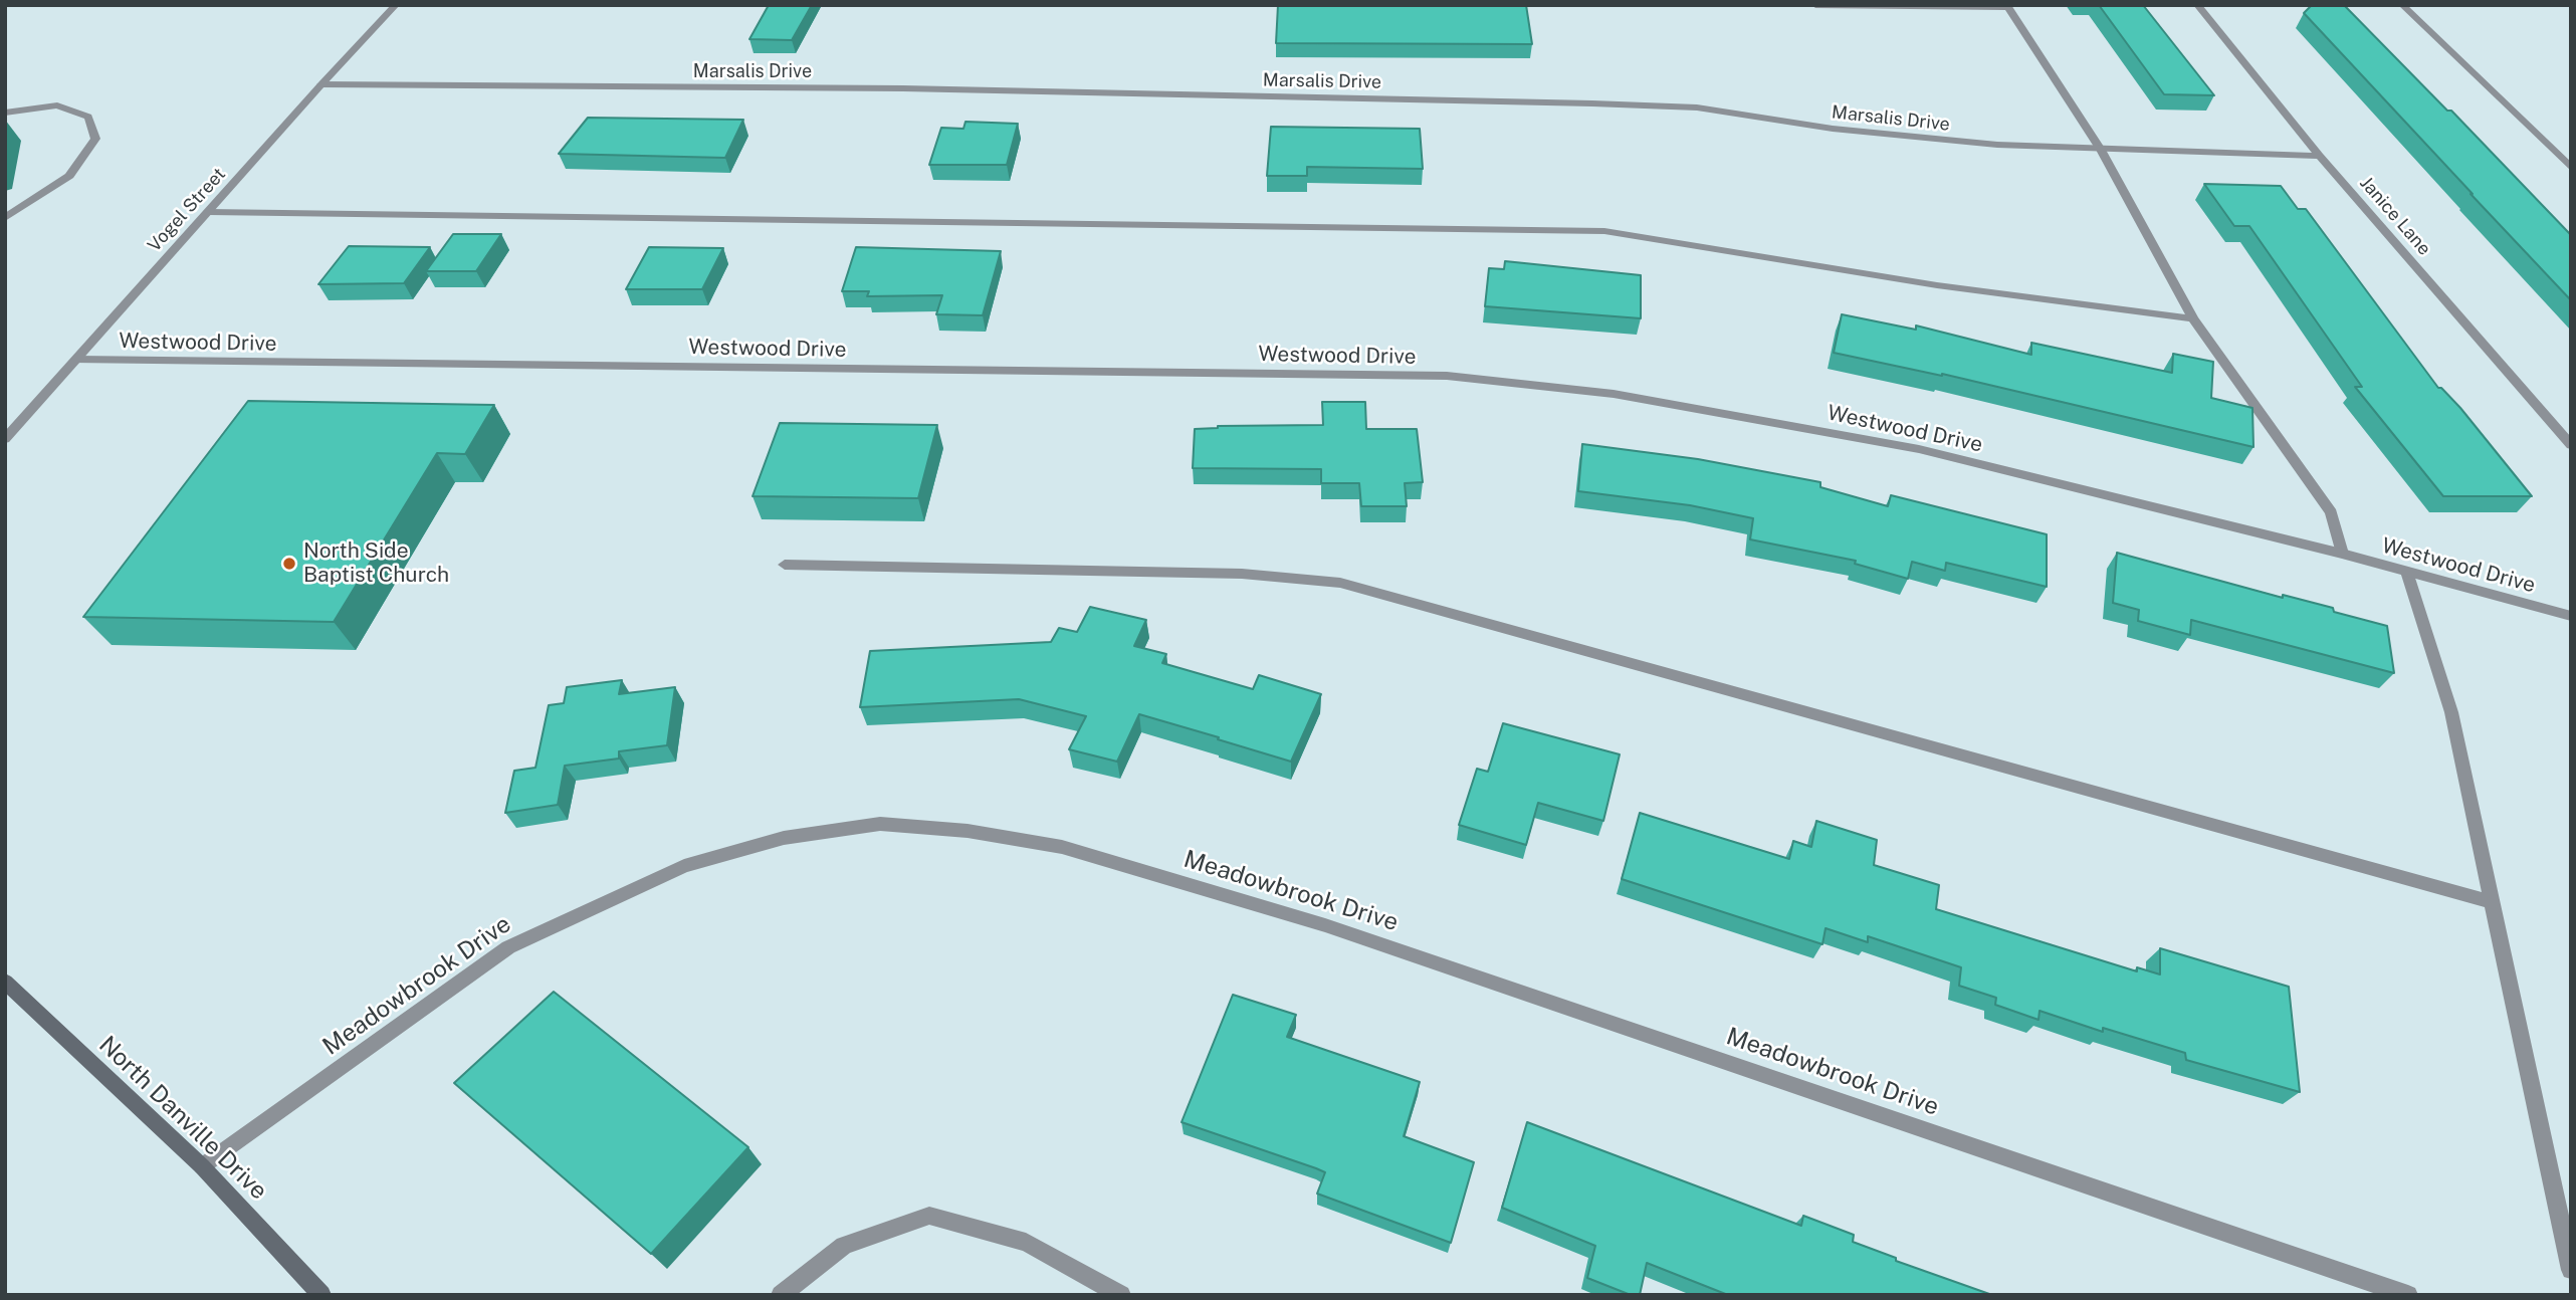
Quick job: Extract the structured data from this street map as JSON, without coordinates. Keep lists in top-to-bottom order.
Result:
{
  "streets": {
    "main road": ["North Danville Drive"],
    "street": [
      "Marsalis Drive",
      "Vogel Street",
      "Janice Lane",
      "Westwood Drive",
      "Meadowbrook Drive"
    ]
  },
  "crossings": [
    ["Marsalis Drive", "Vogel Street"],
    ["Marsalis Drive", "Janice Lane"],
    ["Vogel Street", "Westwood Drive"],
    ["Meadowbrook Drive", "North Danville Drive"]
  ],
  "places": ["North Side Baptist Church"]
}
